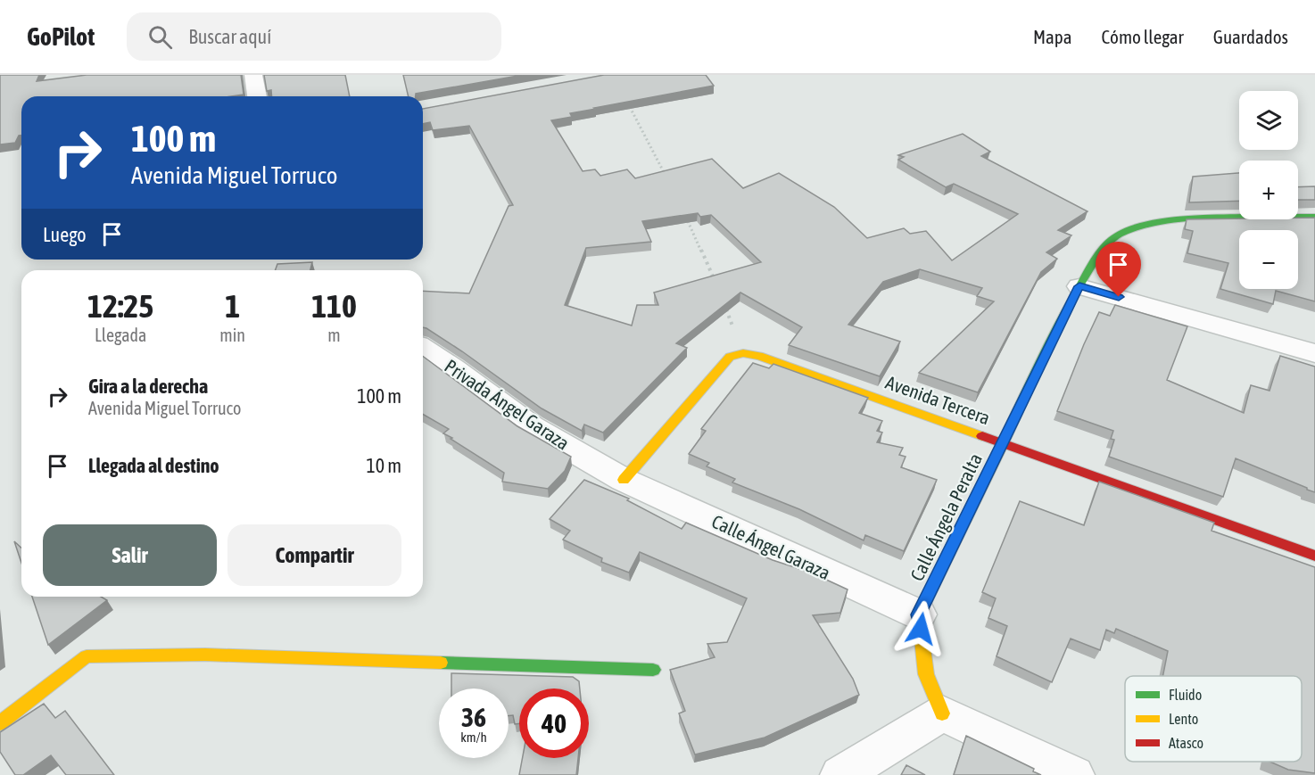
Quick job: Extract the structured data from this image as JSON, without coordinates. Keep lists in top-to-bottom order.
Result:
{
  "streets": {
    "street": [
      "Avenida Tercera",
      "Privada Ángel Garaza",
      "Calle Ángela Peralta",
      "Calle Ángel Garaza"
    ]
  },
  "crossings": [
    ["Avenida Tercera", "Calle Ángela Peralta"],
    ["Privada Ángel Garaza", "Calle Ángel Garaza"],
    ["Calle Ángela Peralta", "Calle Ángel Garaza"]
  ],
  "legend": ["Fluido", "Lento", "Atasco"],
  "page": {
    "header": "GoPilot",
    "search": "Buscar aquí",
    "nav": ["Mapa", "Cómo llegar", "Guardados"],
    "map_buttons": ["+", "−"],
    "turn": ["100 m", "Avenida Miguel Torruco"],
    "then": "Luego",
    "eta": [
      "12:25",
      "Llegada",
      "1",
      "min",
      "110",
      "m"
    ],
    "list": [
      {
        "name": "Gira a la derecha",
        "note": "Avenida Miguel Torruco",
        "value": "100 m"
      },
      {
        "name": "Llegada al destino",
        "value": "10 m"
      }
    ],
    "buttons": ["Salir", "Compartir"],
    "speed": "36 km/h",
    "limit": "40"
  }
}
